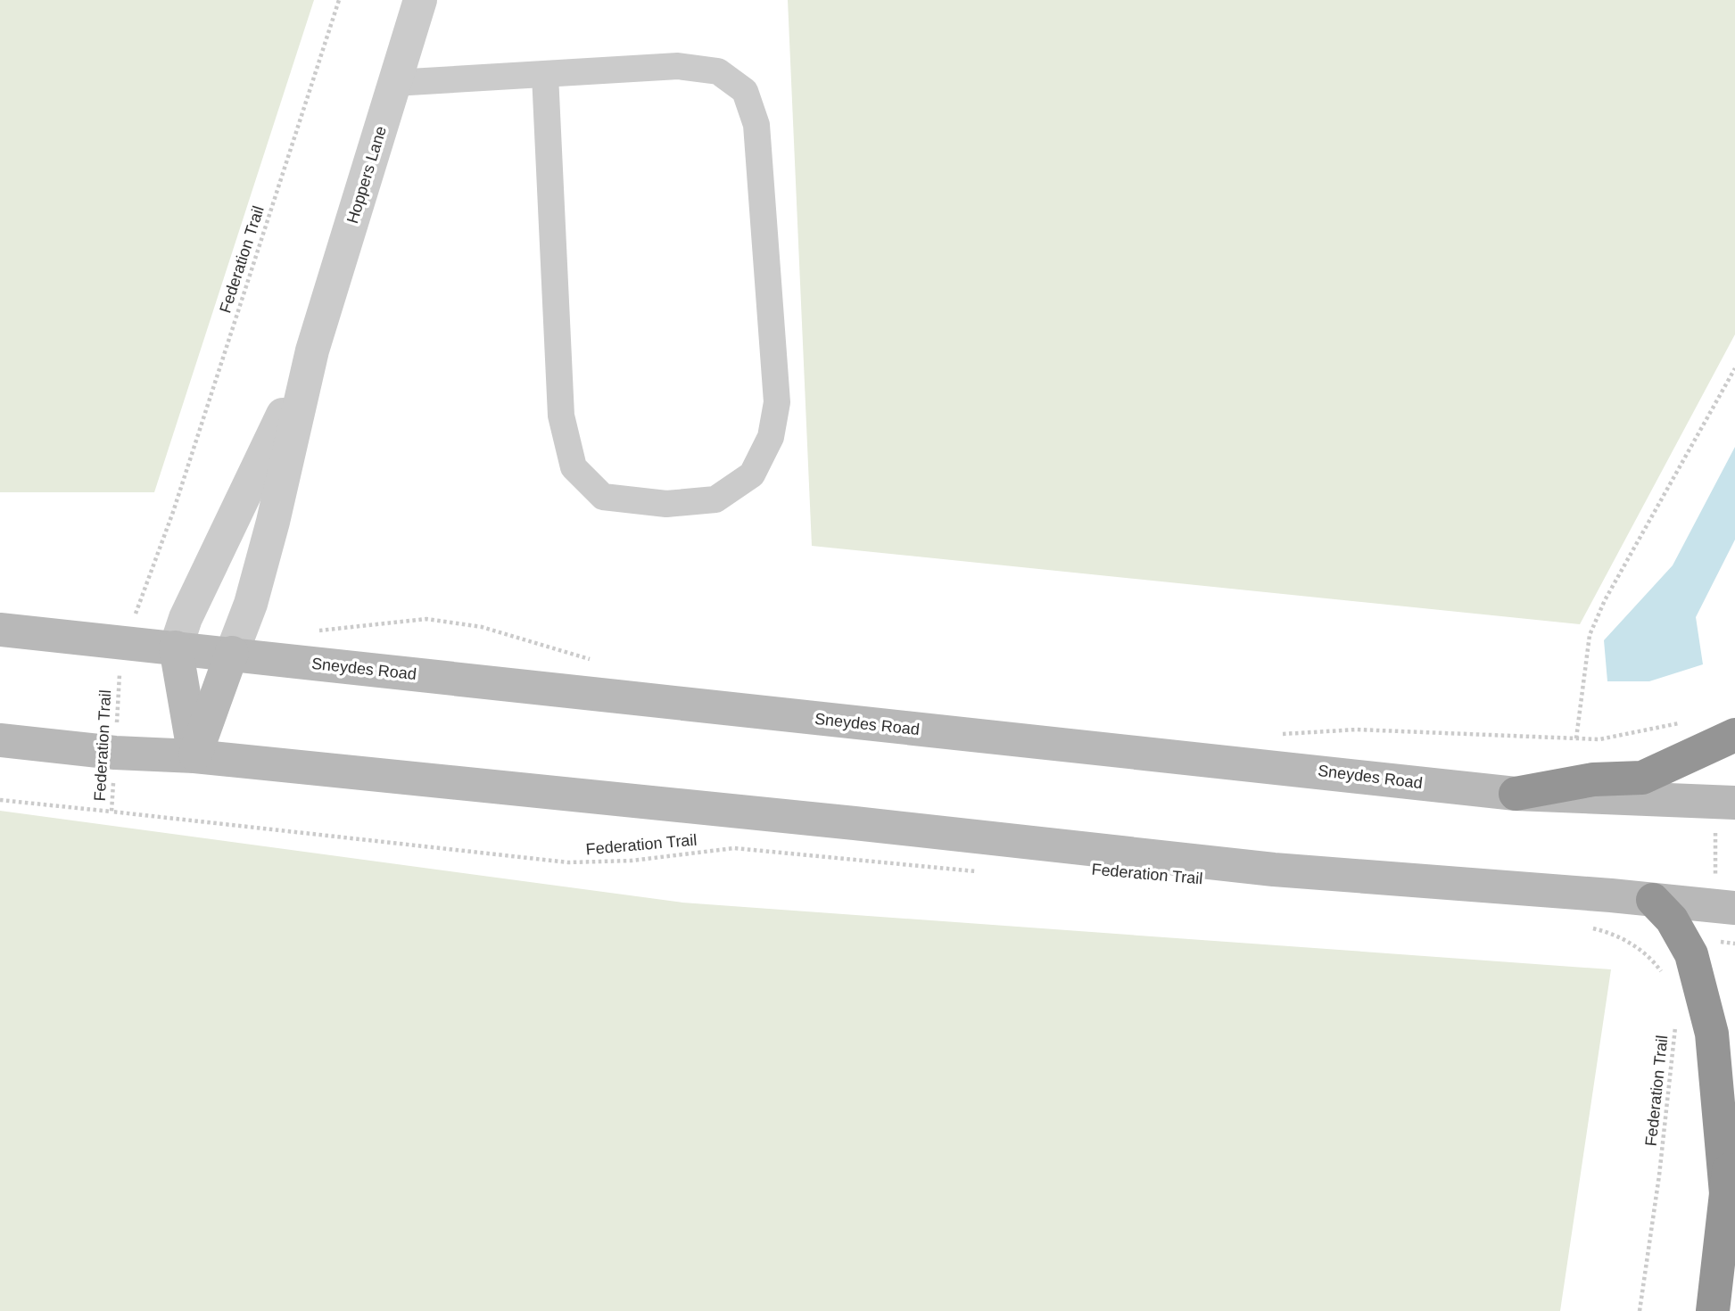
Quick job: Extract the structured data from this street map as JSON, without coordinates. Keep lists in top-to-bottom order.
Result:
{
  "streets": {
    "main road": ["Sneydes Road"],
    "street": ["Hoppers Lane"],
    "path": ["Federation Trail"]
  },
  "crossings": [
    ["Hoppers Lane", "Sneydes Road"],
    ["Federation Trail", "Sneydes Road"]
  ]
}
